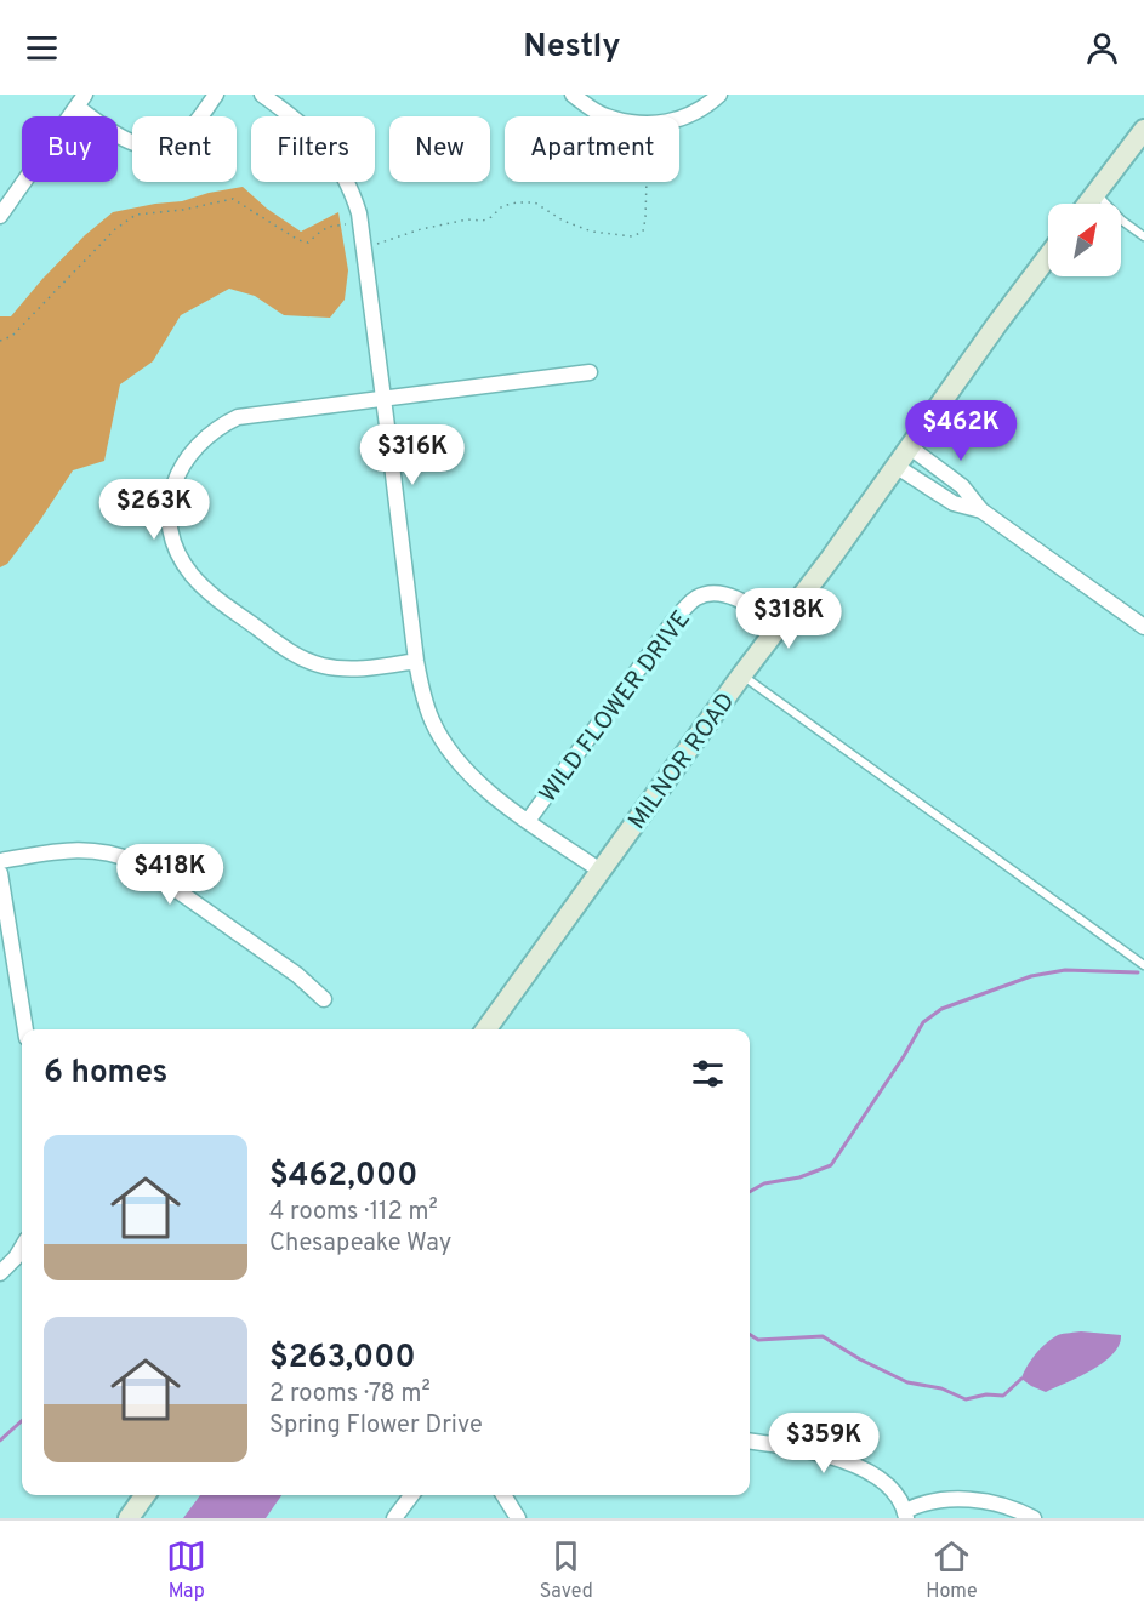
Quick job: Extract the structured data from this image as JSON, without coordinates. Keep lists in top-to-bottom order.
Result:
{
  "streets": {
    "main road": ["MILNOR ROAD"],
    "street": ["WILD FLOWER DRIVE"]
  },
  "crossings": [
    ["WILD FLOWER DRIVE", "MILNOR ROAD"]
  ],
  "north": "top right",
  "page": {
    "header": "Nestly",
    "chip": [
      "Buy",
      "Rent",
      "Filters",
      "New",
      "Apartment"
    ],
    "price": [
      "$462K",
      "$316K",
      "$263K",
      "$318K",
      "$418K",
      "$359K"
    ],
    "heading": "6 homes",
    "list": [
      {
        "name": "$462,000",
        "note": "4 rooms · 112 m² · Chesapeake Way"
      },
      {
        "name": "$263,000",
        "note": "2 rooms · 78 m² · Spring Flower Drive"
      }
    ],
    "tabs": ["Map", "Saved", "Home"]
  }
}
